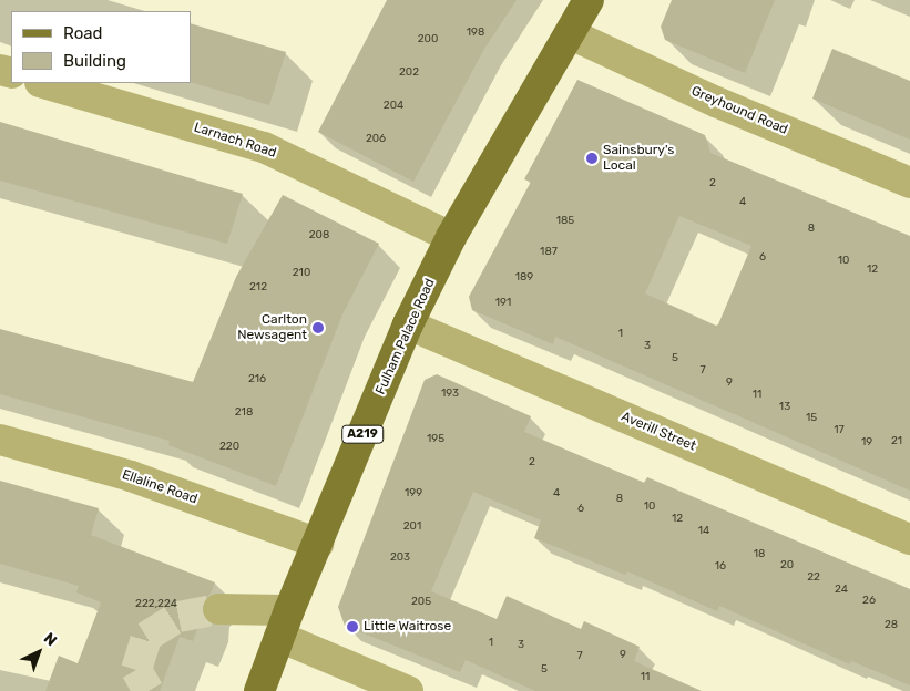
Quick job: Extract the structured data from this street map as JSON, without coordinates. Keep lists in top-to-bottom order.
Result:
{
  "streets": {
    "main road": ["Fulham Palace Road", "A219"],
    "street": [
      "Greyhound Road",
      "Larnach Road",
      "Averill Street",
      "Ellaline Road"
    ]
  },
  "crossings": [
    ["Greyhound Road", "Fulham Palace Road"],
    ["Larnach Road", "Fulham Palace Road"],
    ["Fulham Palace Road", "Averill Street"],
    ["Fulham Palace Road", "Ellaline Road"]
  ],
  "places": ["Sainsbury's Local", "Carlton Newsagent", "Little Waitrose"],
  "house_numbers": [
    "198",
    "200",
    "202",
    "204",
    "206",
    "2",
    "4",
    "185",
    "8",
    "208",
    "187",
    "6",
    "10",
    "12",
    "210",
    "189",
    "212",
    "191",
    "1",
    "3",
    "5",
    "7",
    "216",
    "9",
    "193",
    "11",
    "13",
    "218",
    "15",
    "17",
    "195",
    "21",
    "19",
    "220",
    "2",
    "199",
    "4",
    "8",
    "10",
    "6",
    "12",
    "201",
    "14",
    "18",
    "203",
    "20",
    "16",
    "22",
    "24",
    "26",
    "205",
    "222,224",
    "28",
    "1",
    "3",
    "9",
    "7",
    "5",
    "11"
  ],
  "legend": ["Road", "Building"],
  "north": "top right"
}
